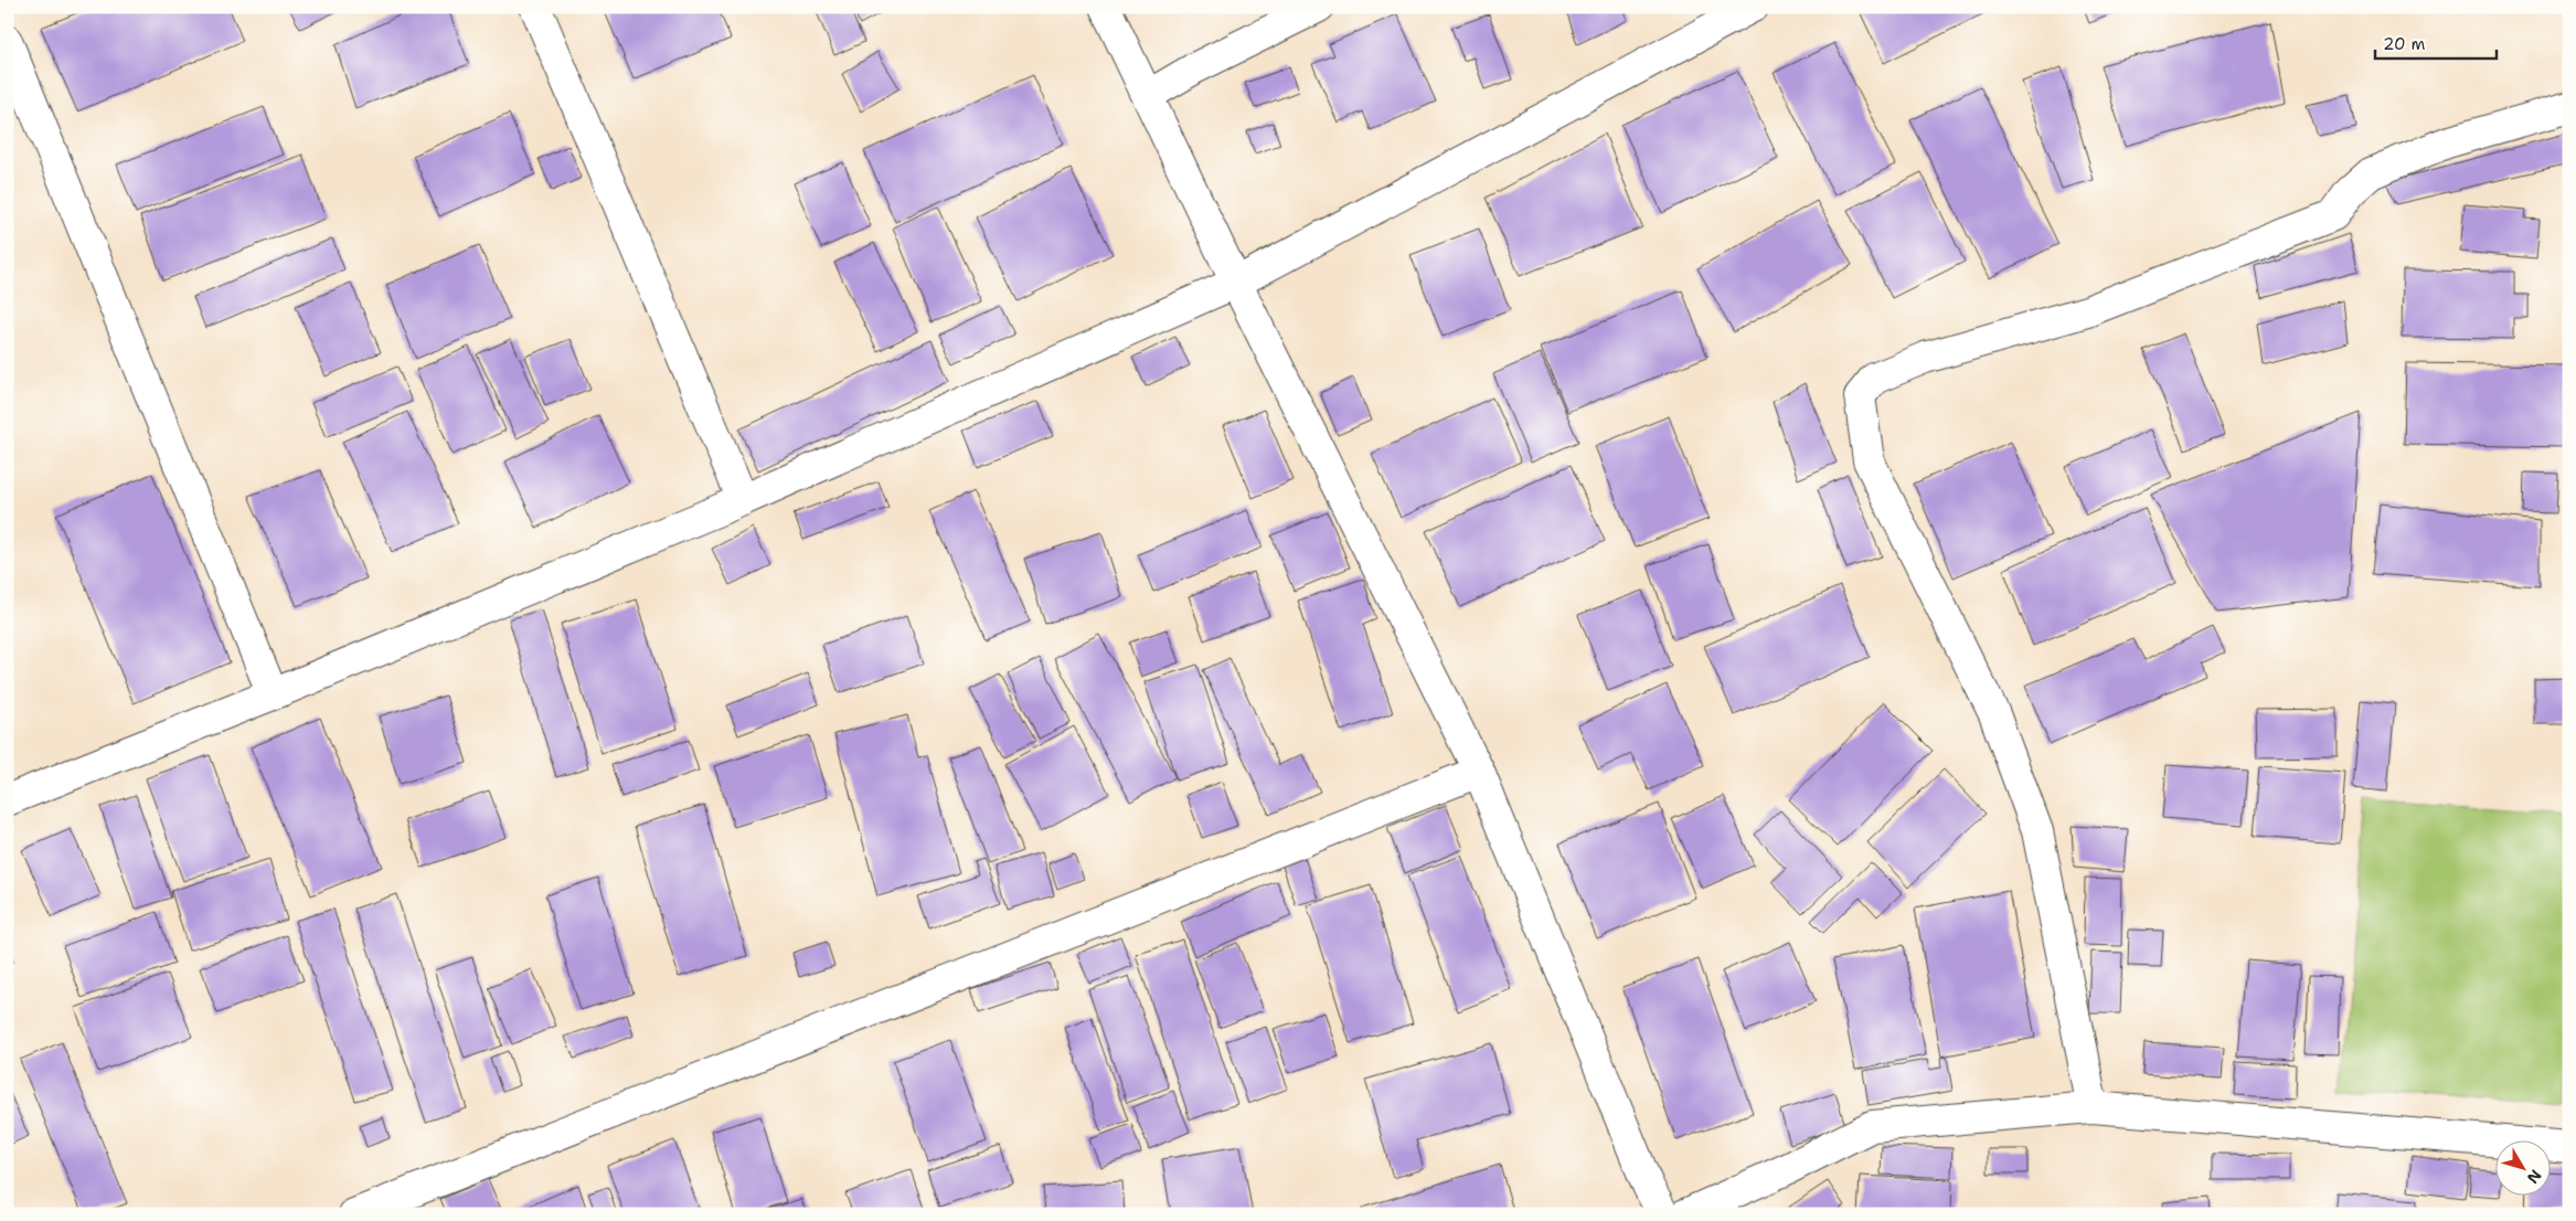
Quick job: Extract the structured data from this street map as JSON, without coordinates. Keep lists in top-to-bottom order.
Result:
{
  "scale_bar": "20 m",
  "north": "bottom right"
}
